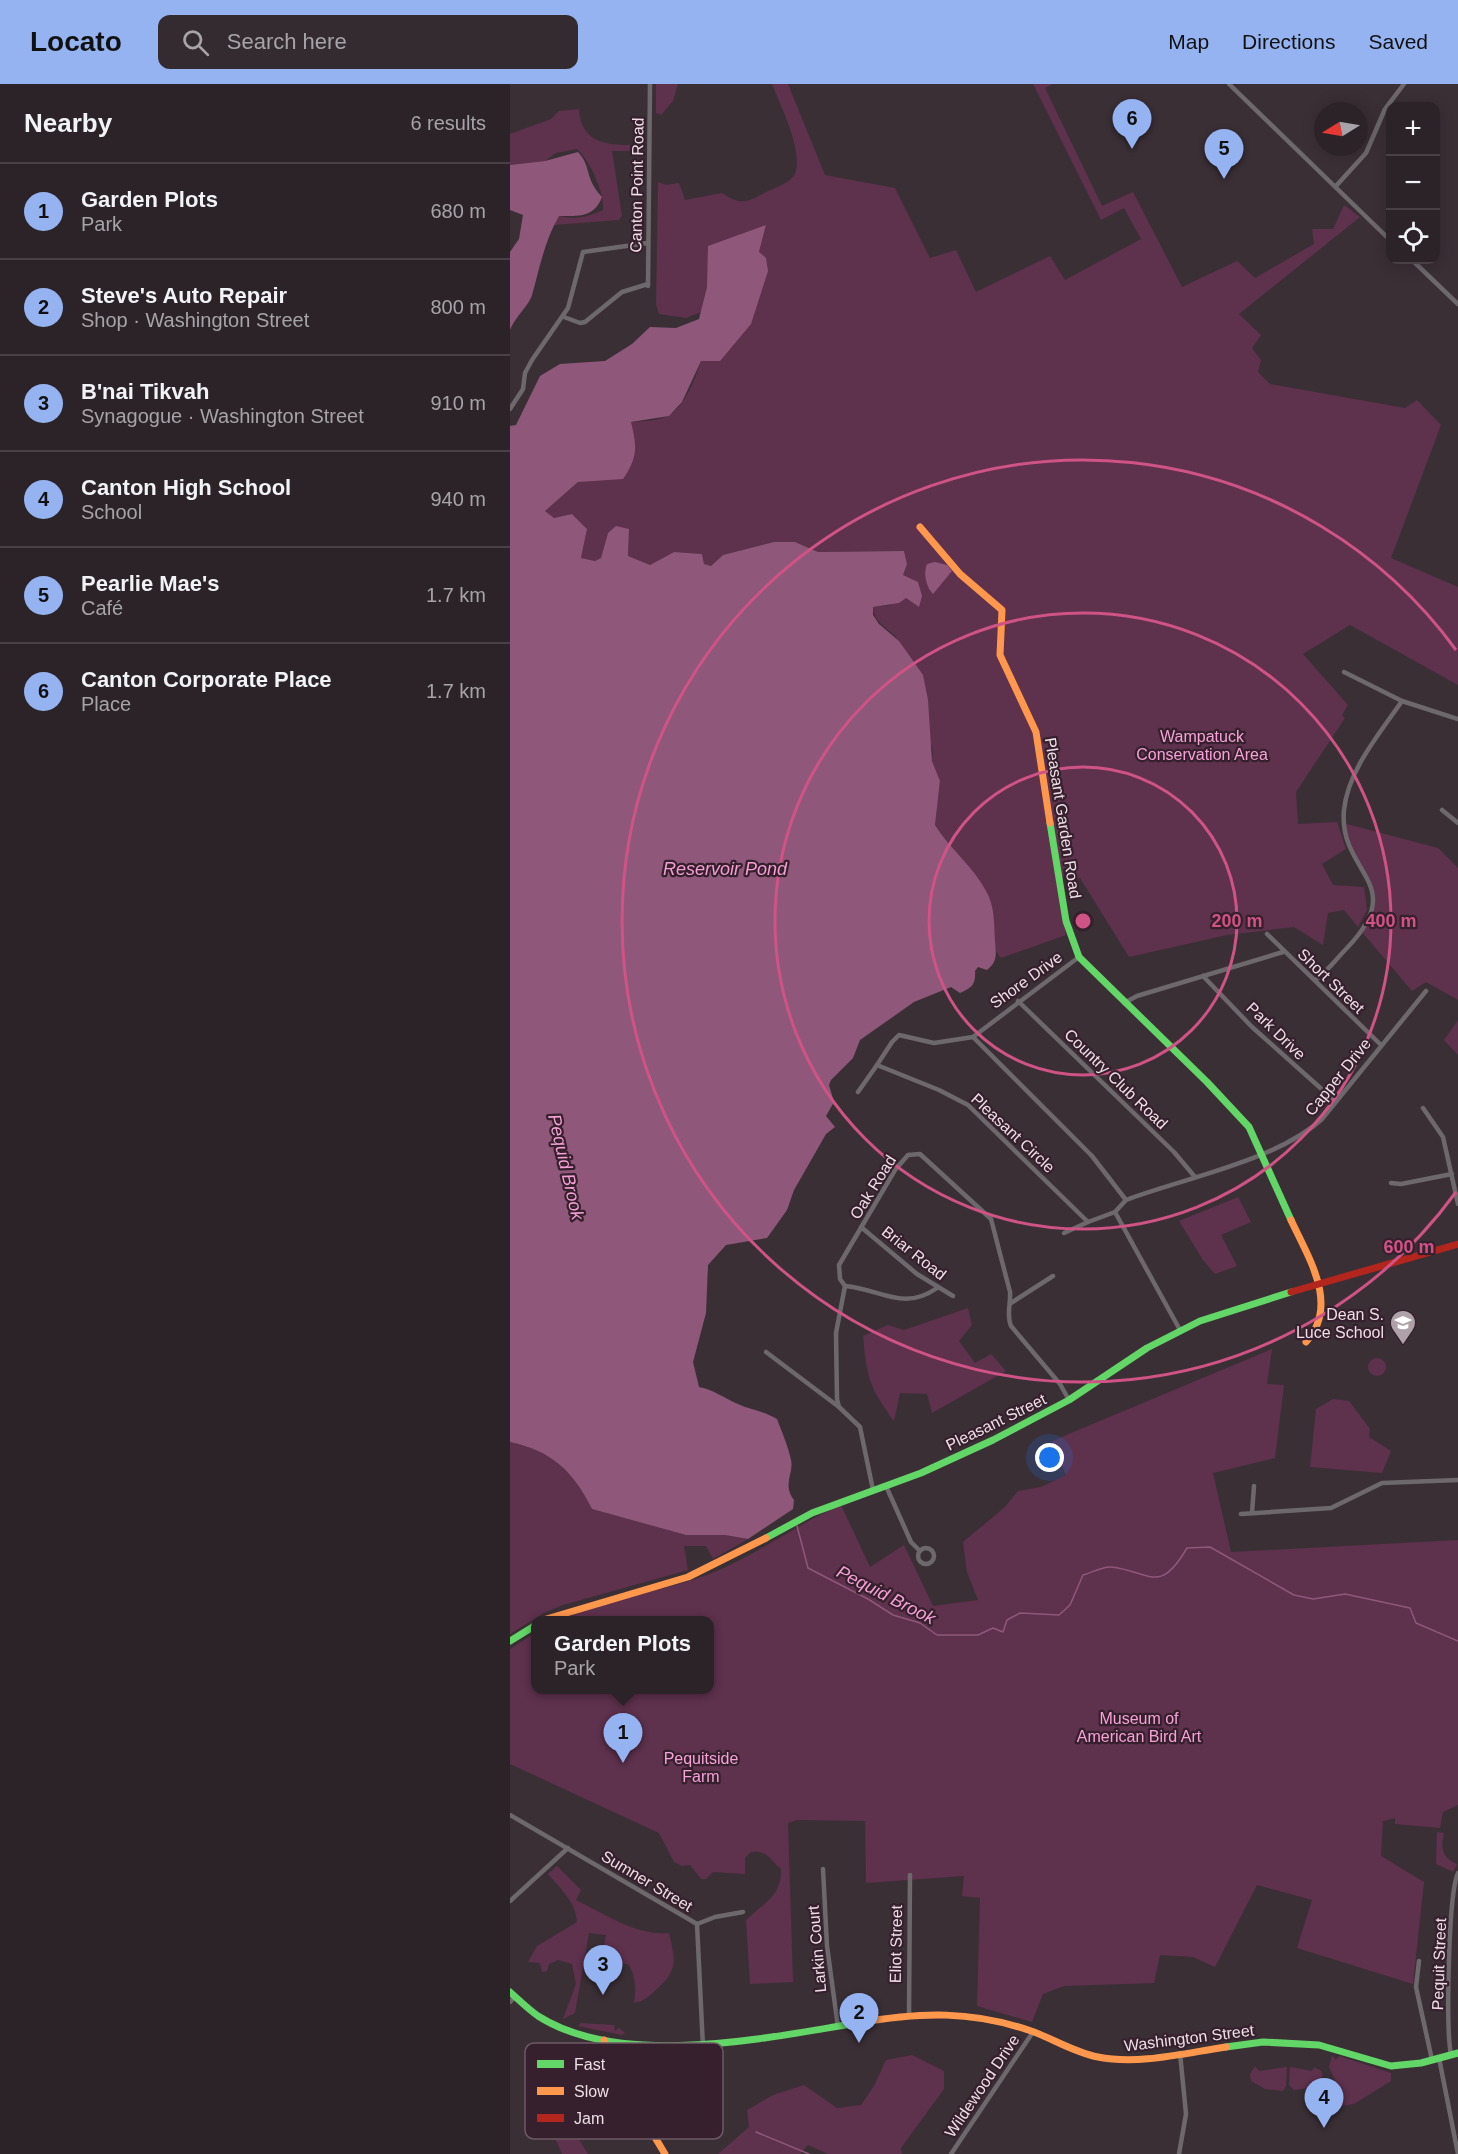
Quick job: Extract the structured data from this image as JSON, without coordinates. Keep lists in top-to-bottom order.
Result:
{
  "streets": {
    "main road": ["Pleasant Garden Road", "Pleasant Street", "Washington Street"],
    "street": [
      "Canton Point Road",
      "Shore Drive",
      "Short Street",
      "Park Drive",
      "Capper Drive",
      "Country Club Road",
      "Pleasant Circle",
      "Oak Road",
      "Briar Road",
      "Sumner Street",
      "Eliot Street",
      "Larkin Court",
      "Pequit Street",
      "Wildewood Drive"
    ]
  },
  "crossings": [
    ["Pleasant Garden Road", "Shore Drive"],
    ["Pleasant Garden Road", "Capper Drive"],
    ["Pleasant Garden Road", "Pleasant Street"],
    ["Shore Drive", "Country Club Road"],
    ["Short Street", "Capper Drive"],
    ["Park Drive", "Capper Drive"],
    ["Capper Drive", "Country Club Road"],
    ["Oak Road", "Briar Road"],
    ["Oak Road", "Pleasant Street"],
    ["Eliot Street", "Washington Street"],
    ["Larkin Court", "Washington Street"],
    ["Pequit Street", "Washington Street"],
    ["Washington Street", "Wildewood Drive"]
  ],
  "water": ["Reservoir Pond", "Pequid Brook"],
  "parks": ["Wampatuck Conservation Area", "Museum of American Bird Art", "Pequitside Farm"],
  "places": {
    "school or university": ["Dean S. Luce School"]
  },
  "legend": ["Fast", "Slow", "Jam"],
  "north": "left",
  "page": {
    "header": "Locato",
    "search": "Search here",
    "nav": ["Map", "Directions", "Saved"],
    "heading": ["Nearby", "6 results"],
    "pins": [
      "6",
      "5",
      "1",
      "3",
      "2",
      "4"
    ],
    "map_buttons": ["+", "−"],
    "list": [
      {
        "mark": "1",
        "name": "Garden Plots",
        "note": "Park",
        "value": "680 m"
      },
      {
        "mark": "2",
        "name": "Steve's Auto Repair",
        "note": "Shop · Washington Street",
        "value": "800 m"
      },
      {
        "mark": "3",
        "name": "B'nai Tikvah",
        "note": "Synagogue · Washington Street",
        "value": "910 m"
      },
      {
        "mark": "4",
        "name": "Canton High School",
        "note": "School",
        "value": "940 m"
      },
      {
        "mark": "5",
        "name": "Pearlie Mae's",
        "note": "Café",
        "value": "1.7 km"
      },
      {
        "mark": "6",
        "name": "Canton Corporate Place",
        "note": "Place",
        "value": "1.7 km"
      }
    ],
    "popup": ["Garden Plots", "Park"]
  },
  "rings": ["200 m", "400 m", "600 m"]
}
